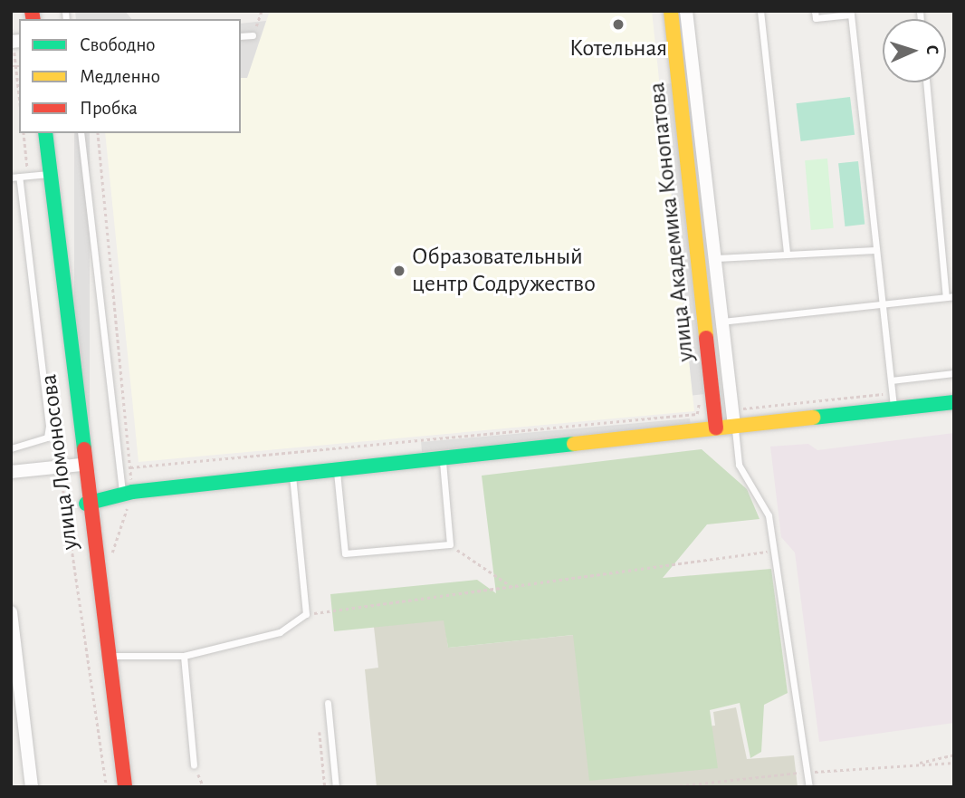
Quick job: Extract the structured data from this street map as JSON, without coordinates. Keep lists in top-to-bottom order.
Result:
{
  "streets": {
    "street": ["улица Академика Конопатова", "улица Ломоносова"]
  },
  "places": ["Котельная", "Образовательный центр Содружество"],
  "legend": ["Свободно", "Медленно", "Пробка"],
  "north": "right"
}
